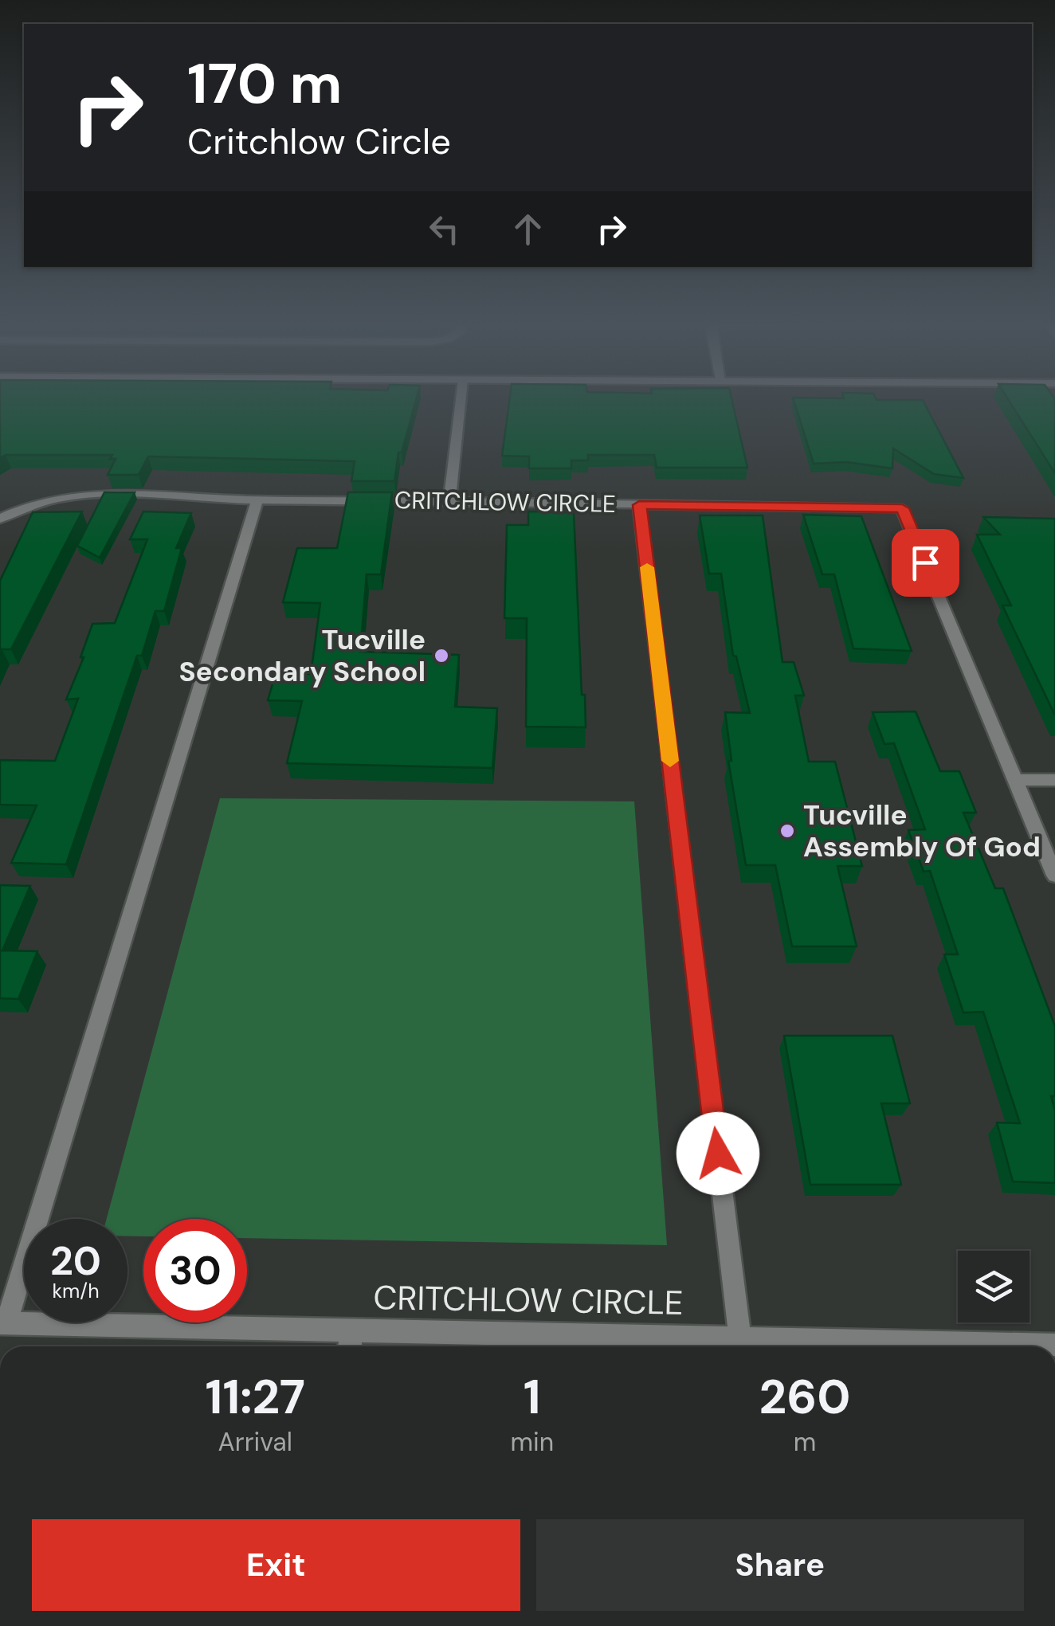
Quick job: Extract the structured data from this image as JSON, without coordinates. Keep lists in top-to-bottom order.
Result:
{
  "streets": {
    "street": ["CRITCHLOW CIRCLE"]
  },
  "places": ["Tucville Secondary School", "Tucville Assembly Of God"],
  "page": {
    "turn": ["170 m", "Critchlow Circle"],
    "speed": "20 km/h",
    "limit": "30",
    "eta": [
      "11:27",
      "Arrival",
      "1",
      "min",
      "260",
      "m"
    ],
    "buttons": ["Exit", "Share"]
  }
}
